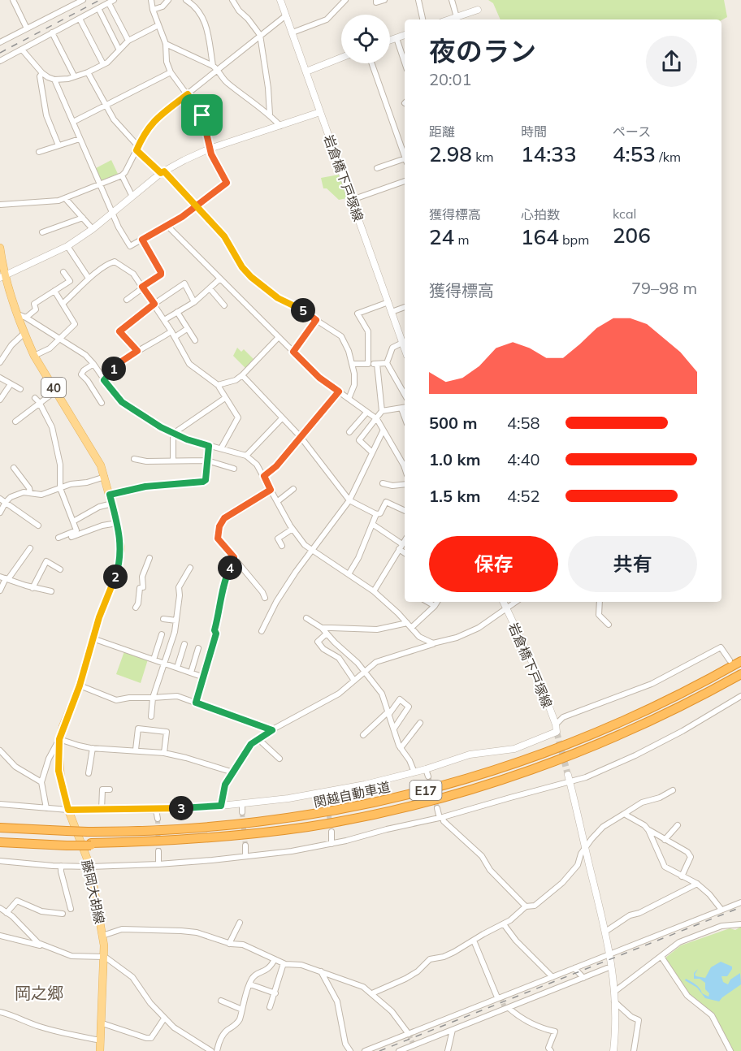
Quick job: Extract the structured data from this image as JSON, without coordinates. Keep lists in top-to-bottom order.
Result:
{
  "streets": {
    "highway": ["E17", "関越自動車道"],
    "main road": ["40", "藤岡大胡線"],
    "street": ["岩倉橋下戸塚線"]
  },
  "districts": ["岡之郷"],
  "page": {
    "heading": ["夜のラン", "20:01"],
    "stats": [
      ["距離", "2.98 km"],
      ["時間", "14:33"],
      ["ペース", "4:53 /km"],
      ["獲得標高", "24 m"],
      ["心拍数", "164 bpm"],
      ["kcal", "206"]
    ],
    "chart": ["獲得標高", "79–98 m"],
    "pins": [
      "5",
      "1",
      "4",
      "2",
      "3"
    ],
    "list": [
      {
        "name": "500 m",
        "note": "4:58"
      },
      {
        "name": "1.0 km",
        "note": "4:40"
      },
      {
        "name": "1.5 km",
        "note": "4:52"
      }
    ],
    "buttons": ["保存", "共有"]
  }
}
